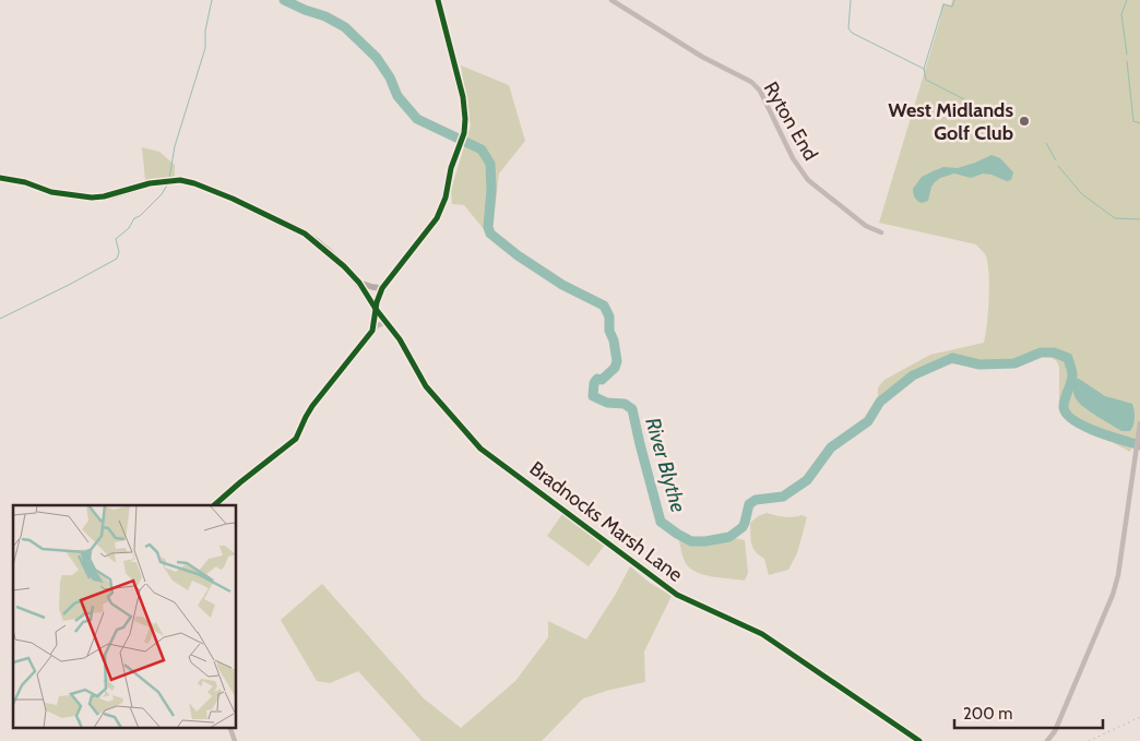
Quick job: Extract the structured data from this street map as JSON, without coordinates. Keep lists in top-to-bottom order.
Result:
{
  "streets": {
    "street": ["Ryton End", "Bradnocks Marsh Lane"]
  },
  "water": ["River Blythe"],
  "places": ["West Midlands Golf Club"],
  "scale_bar": "200 m"
}
